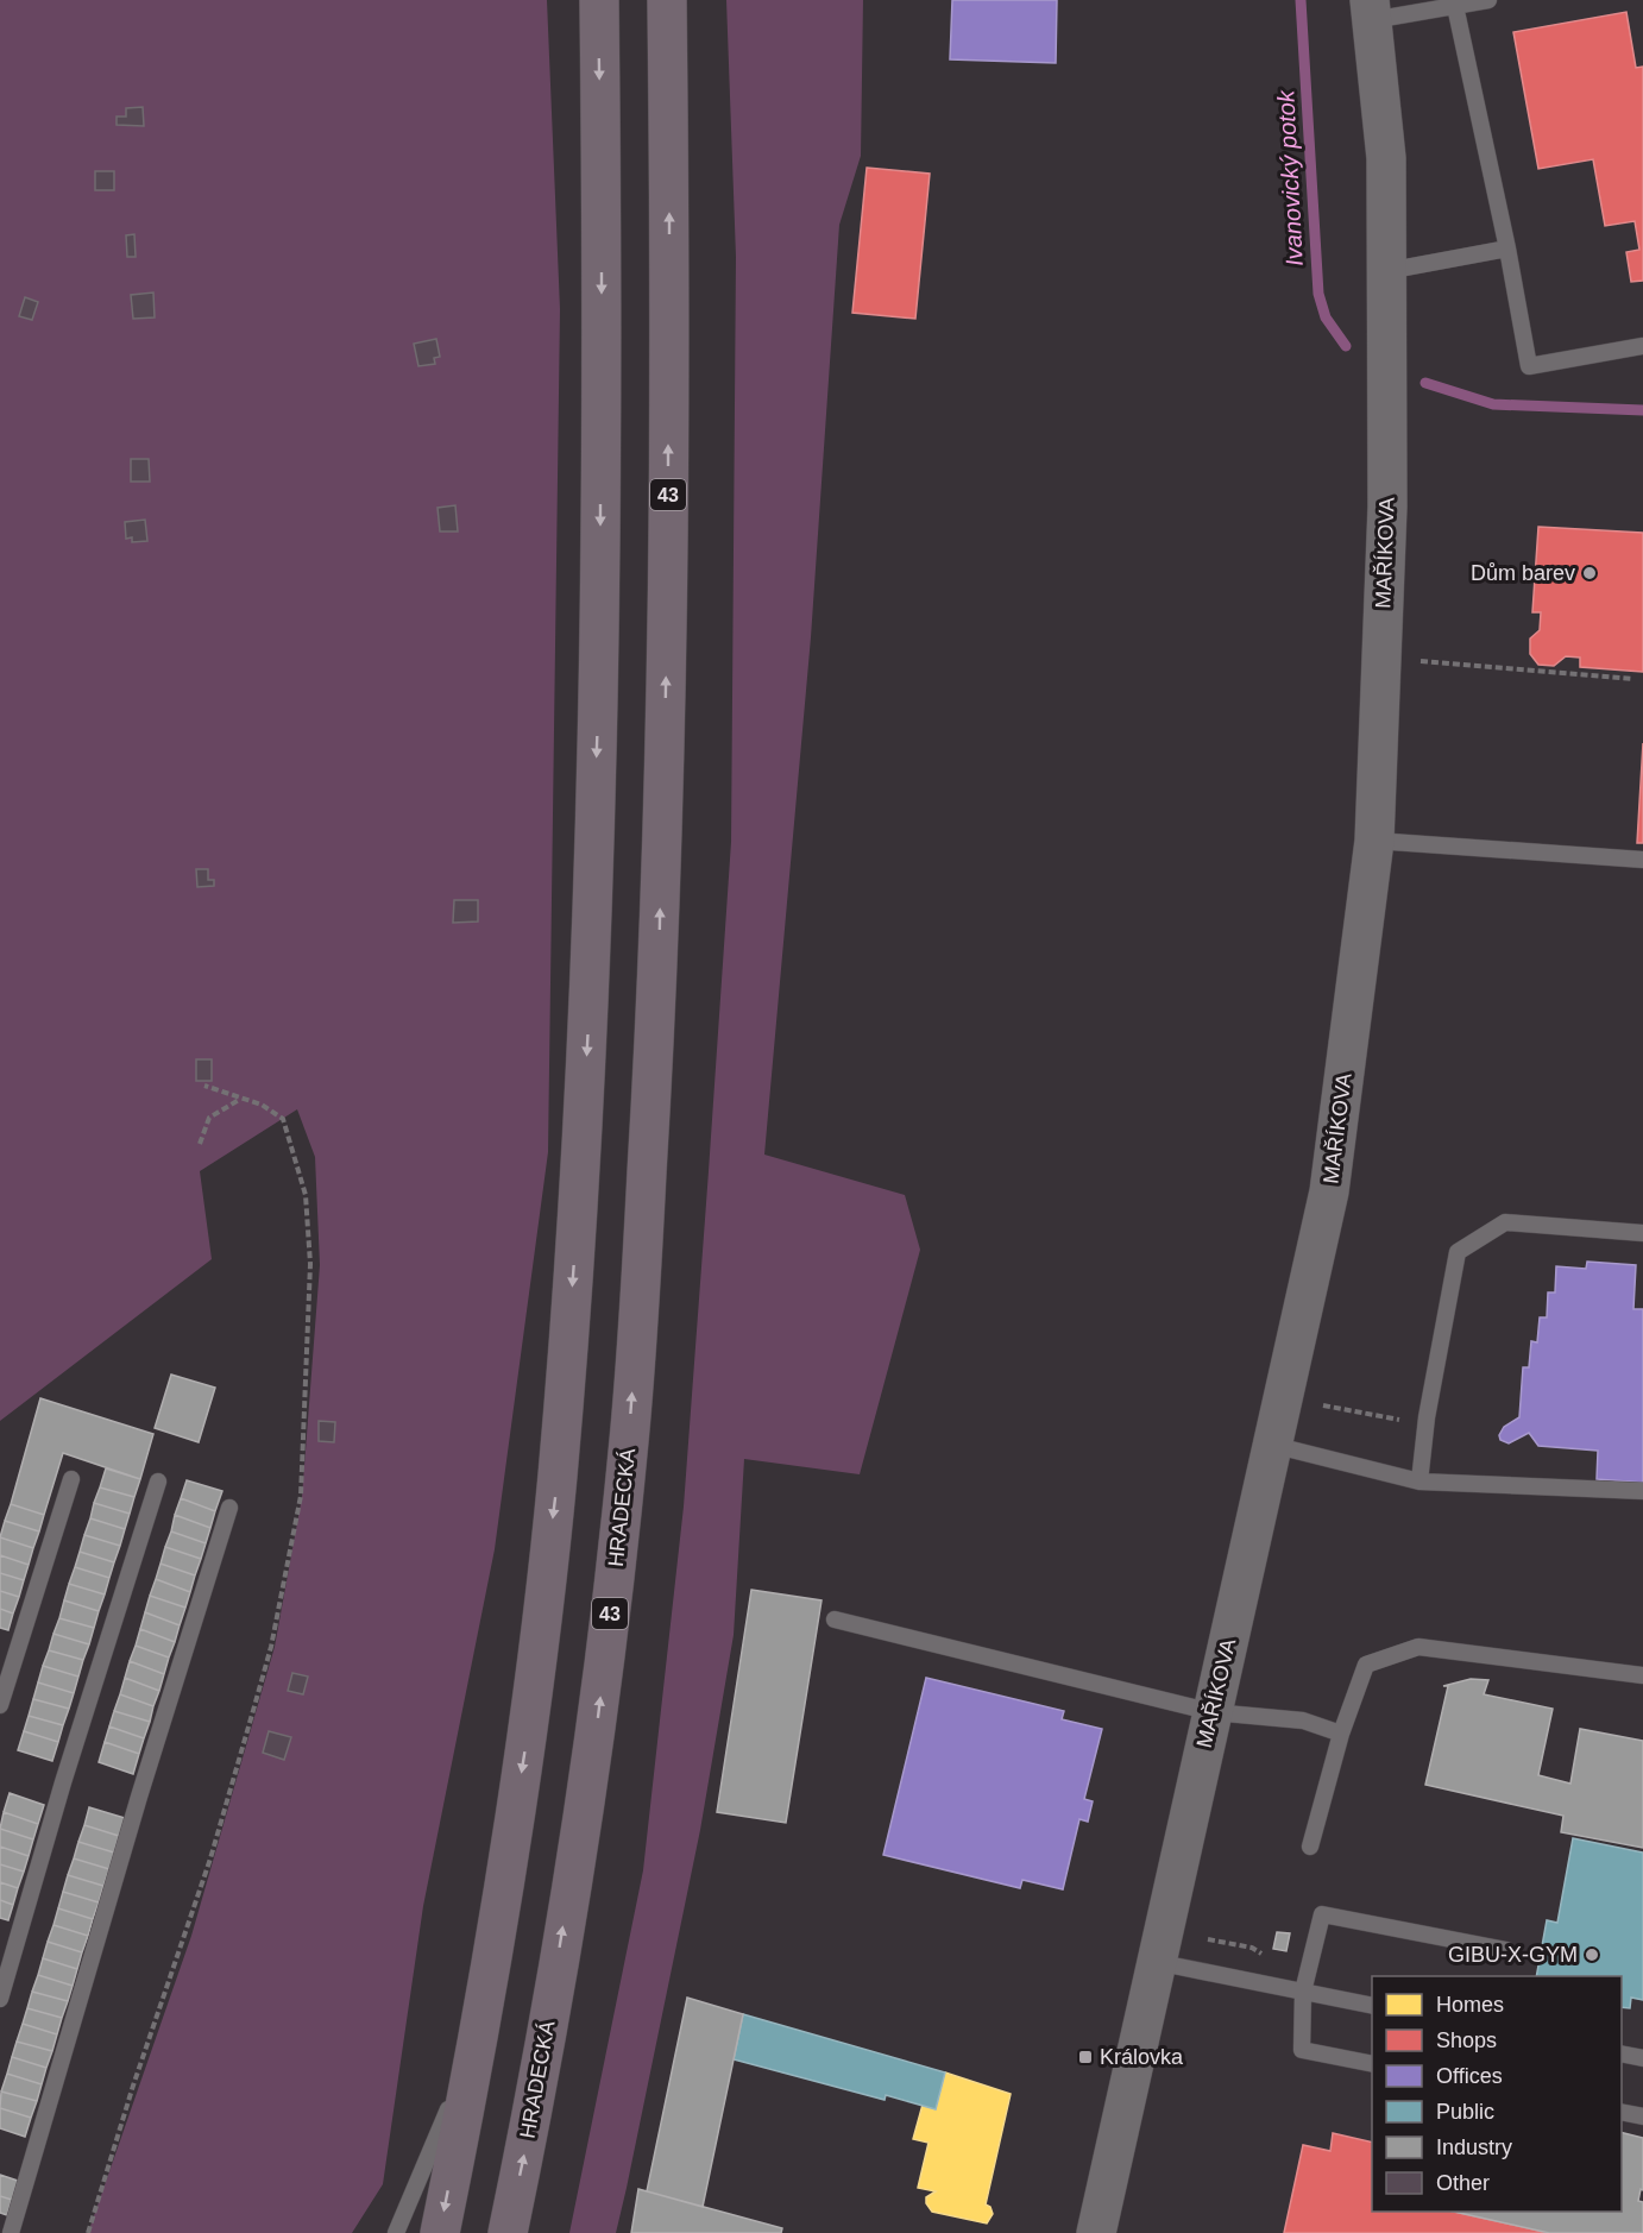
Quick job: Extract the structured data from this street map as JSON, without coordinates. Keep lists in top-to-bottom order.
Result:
{
  "streets": {
    "highway": ["43", "HRADECKÁ"],
    "street": ["MAŘÍKOVA"]
  },
  "water": ["Ivanovický potok"],
  "places": {
    "other": ["Dům barev", "GIBU-X-GYM"],
    "transit": ["Královka"]
  },
  "legend": [
    "Homes",
    "Shops",
    "Offices",
    "Public",
    "Industry",
    "Other"
  ]
}
